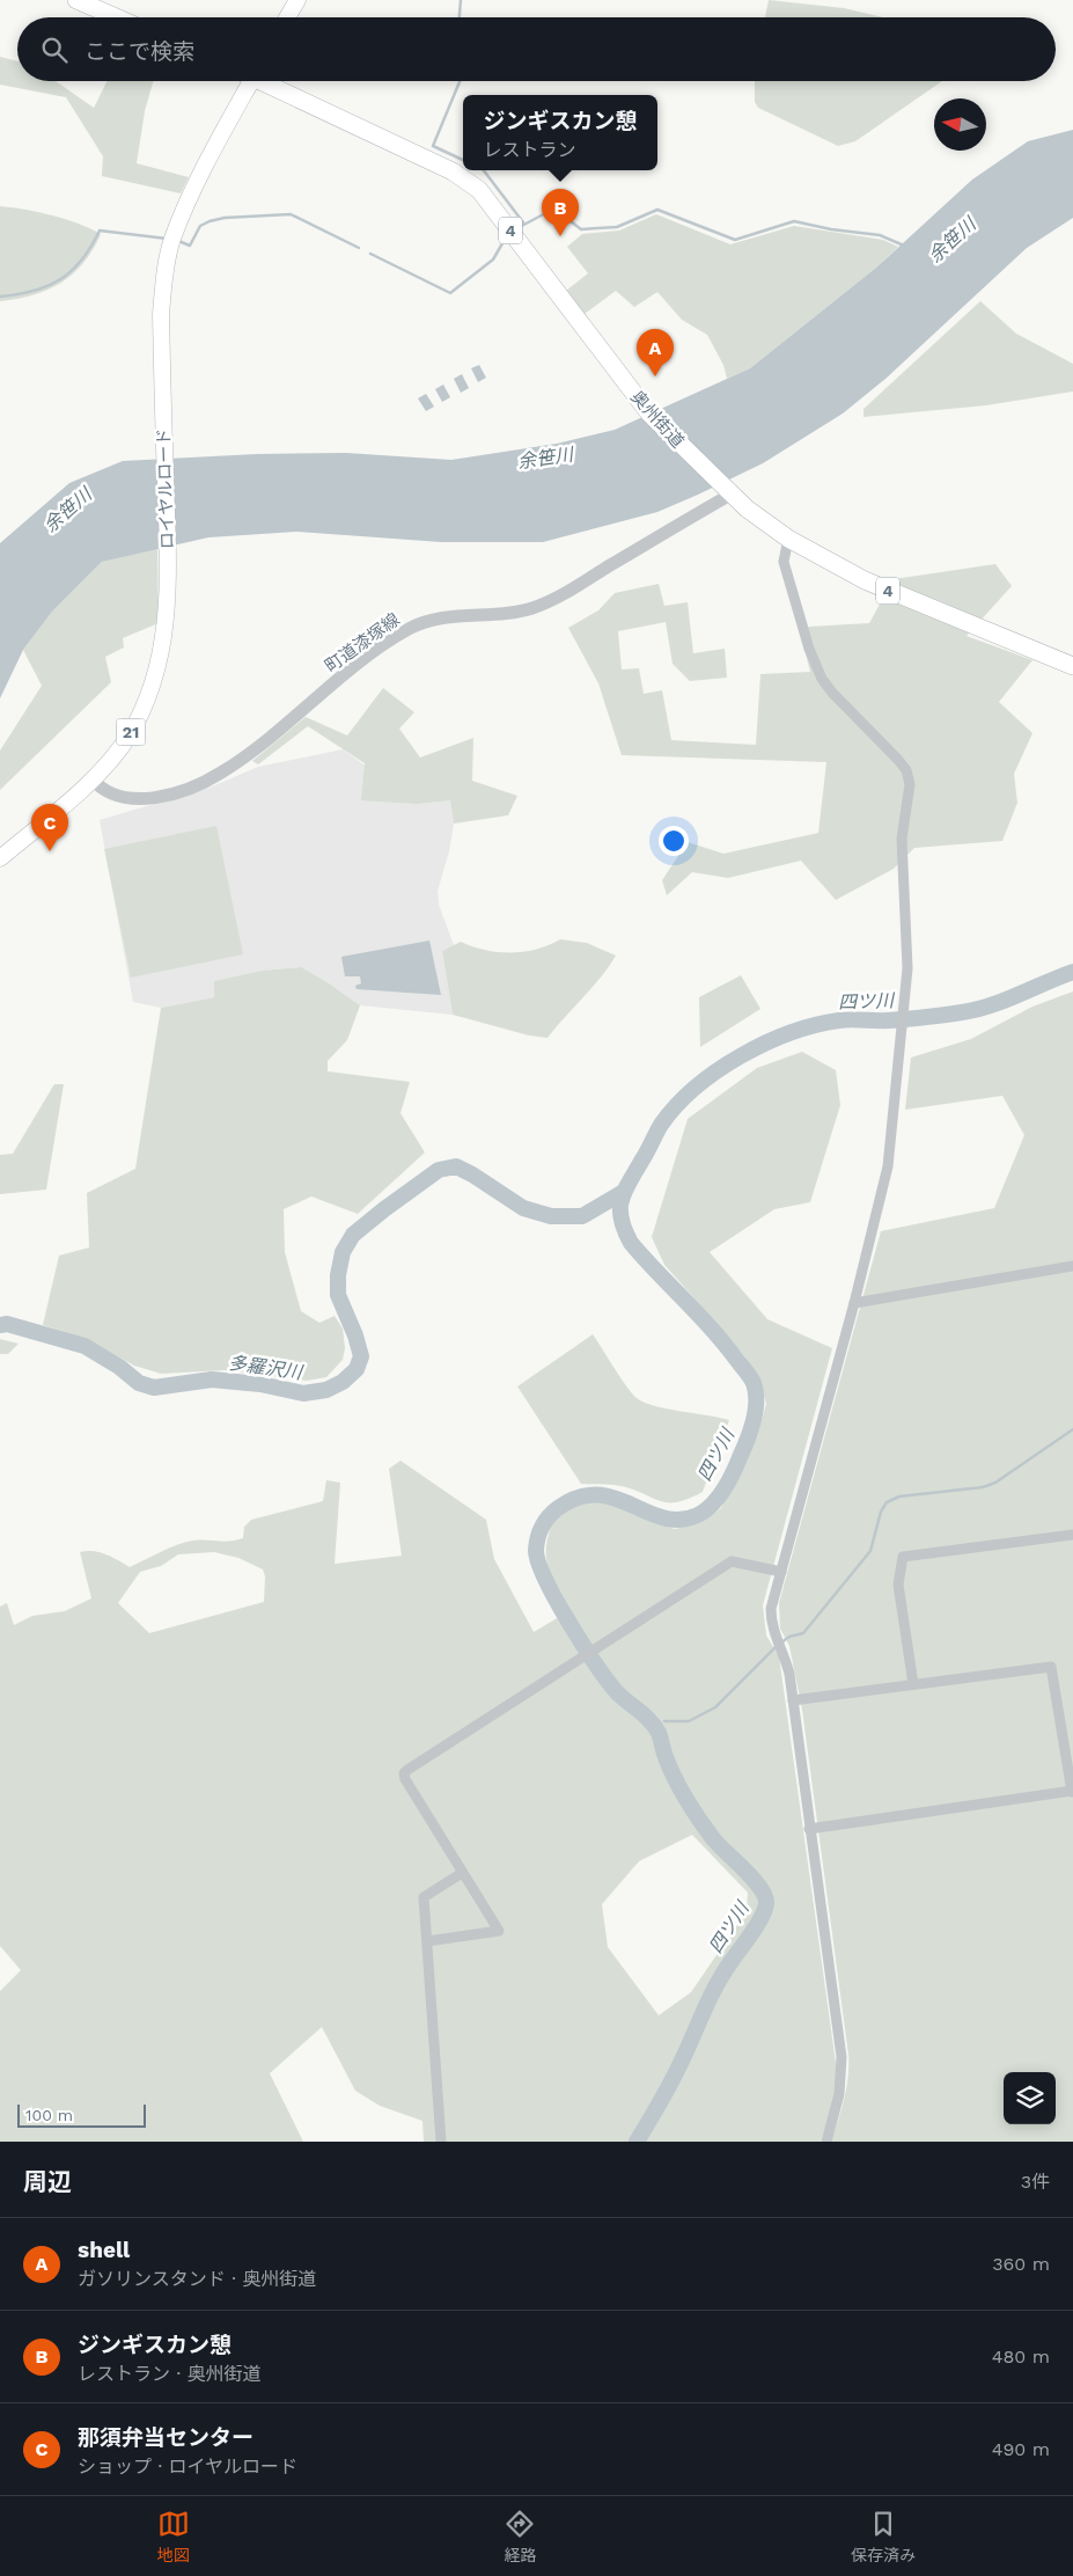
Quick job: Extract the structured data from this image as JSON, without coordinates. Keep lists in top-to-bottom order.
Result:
{
  "streets": {
    "highway": ["4", "奥州街道"],
    "main road": ["ロイヤルロード", "21"],
    "street": ["町道漆塚線"]
  },
  "crossings": [
    ["奥州街道", "町道漆塚線"],
    ["ロイヤルロード", "町道漆塚線"]
  ],
  "water": ["余笹川", "四ツ川", "多羅沢川"],
  "scale_bar": "100 m",
  "north": "left",
  "page": {
    "search": "ここで検索",
    "popup": ["ジンギスカン憩", "レストラン"],
    "pins": ["B", "A", "C"],
    "scale": "100 m",
    "heading": ["周辺", "3件"],
    "list": [
      {
        "mark": "A",
        "name": "shell",
        "note": "ガソリンスタンド · 奥州街道",
        "value": "360 m"
      },
      {
        "mark": "B",
        "name": "ジンギスカン憩",
        "note": "レストラン · 奥州街道",
        "value": "480 m"
      },
      {
        "mark": "C",
        "name": "那須弁当センター",
        "note": "ショップ · ロイヤルロード",
        "value": "490 m"
      }
    ],
    "nav": ["地図", "経路", "保存済み"]
  }
}
